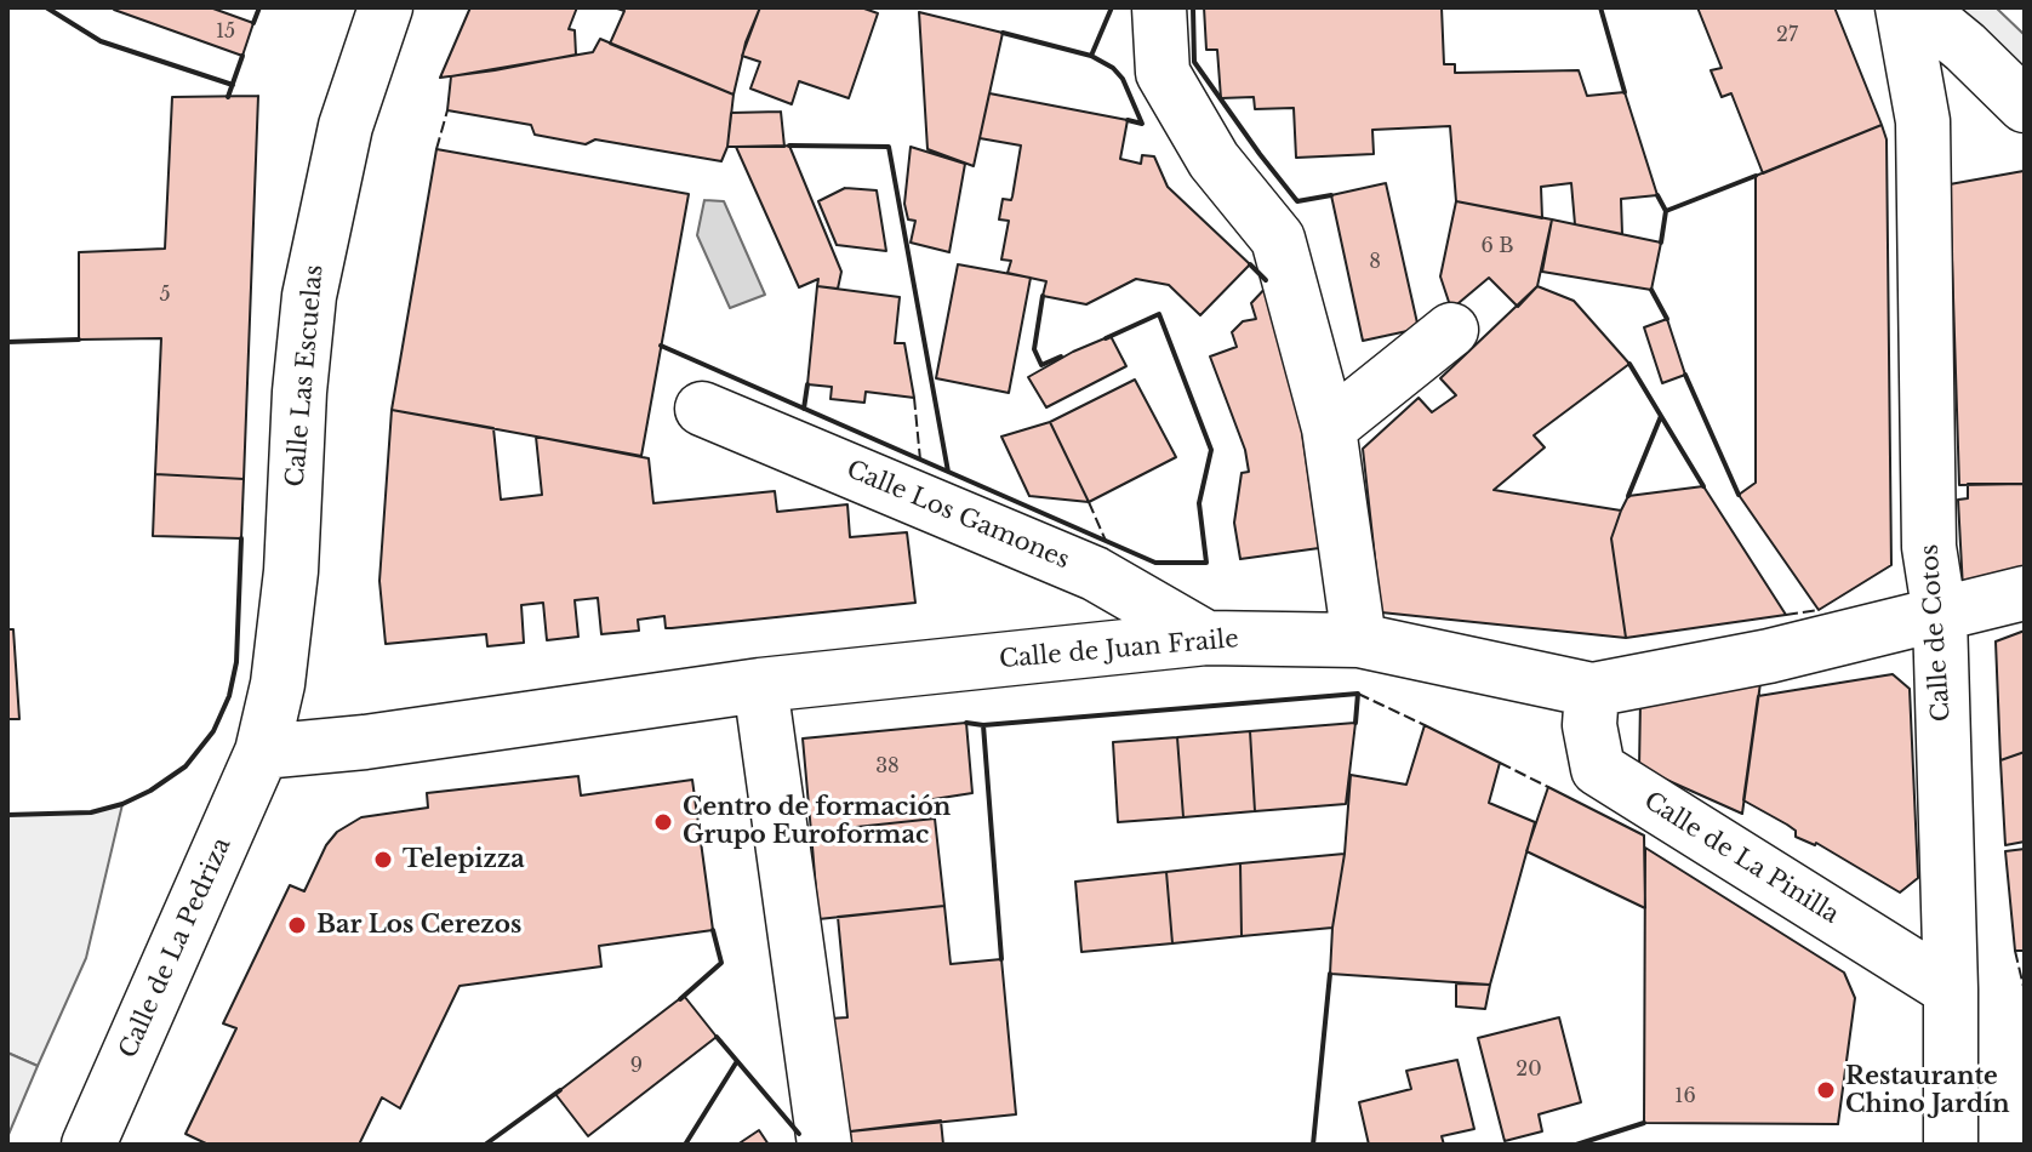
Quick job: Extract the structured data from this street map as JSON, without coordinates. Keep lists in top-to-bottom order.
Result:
{
  "streets": {
    "street": [
      "Calle Las Escuelas",
      "Calle Los Gamones",
      "Calle de Cotos",
      "Calle de Juan Fraile",
      "Calle de La Pinilla",
      "Calle de La Pedriza"
    ]
  },
  "crossings": [
    ["Calle Las Escuelas", "Calle de Juan Fraile"],
    ["Calle Las Escuelas", "Calle de La Pedriza"],
    ["Calle Los Gamones", "Calle de Juan Fraile"],
    ["Calle de Cotos", "Calle de Juan Fraile"],
    ["Calle de Cotos", "Calle de La Pinilla"],
    ["Calle de Juan Fraile", "Calle de La Pinilla"],
    ["Calle de Juan Fraile", "Calle de La Pedriza"]
  ],
  "places": [
    "Centro de formación Grupo Euroformac",
    "Telepizza",
    "Bar Los Cerezos",
    "Restaurante Chino Jardín"
  ],
  "house_numbers": [
    "15",
    "27",
    "6 B",
    "8",
    "5",
    "38",
    "9",
    "20",
    "16"
  ]
}
